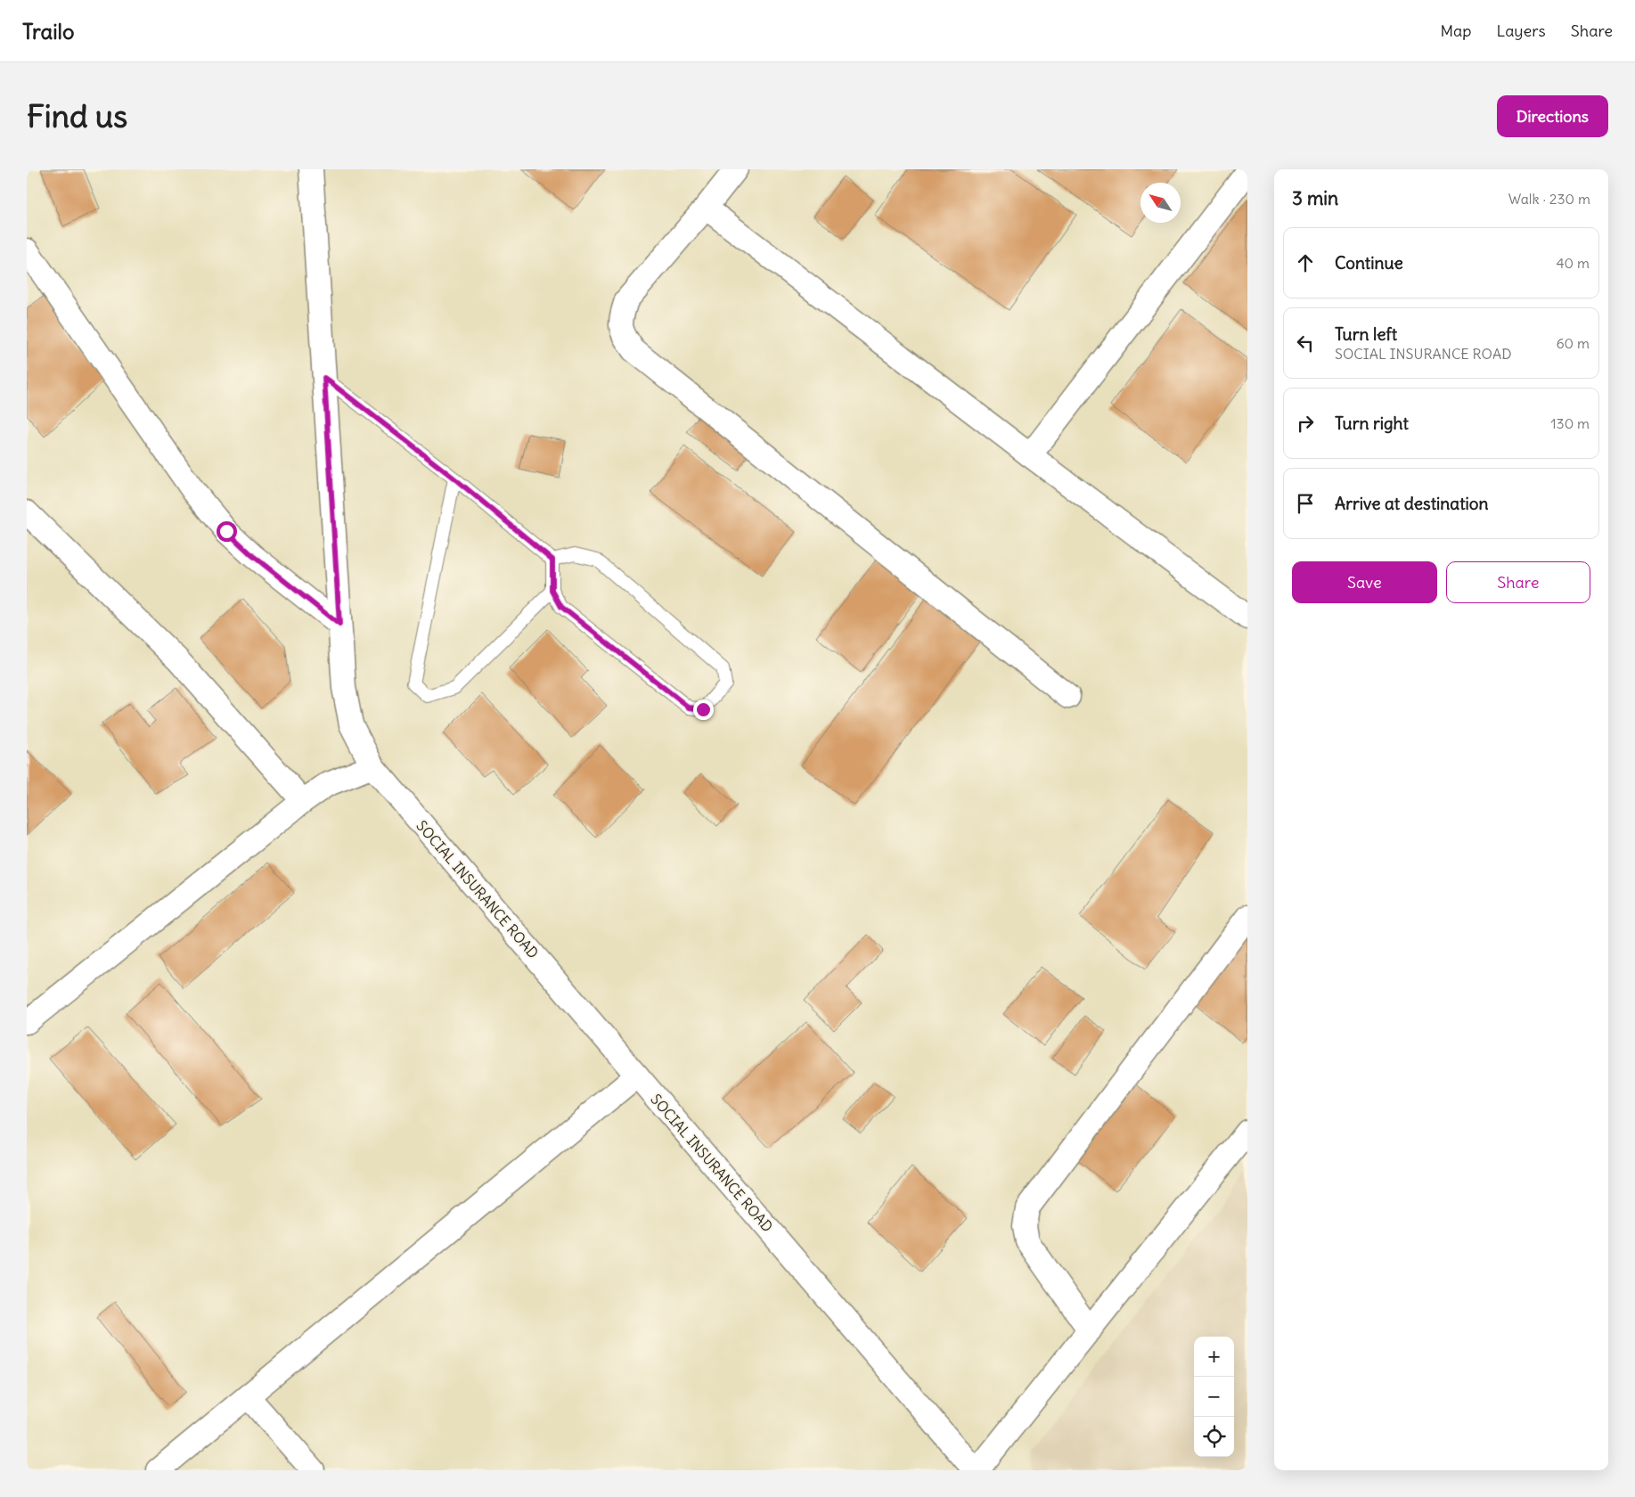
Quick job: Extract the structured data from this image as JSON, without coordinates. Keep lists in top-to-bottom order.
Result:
{
  "streets": {
    "street": ["SOCIAL INSURANCE ROAD"]
  },
  "north": "top left",
  "page": {
    "header": "Trailo",
    "nav": ["Map", "Layers", "Share"],
    "buttons": [
      "Directions",
      ["Save", "Share"]
    ],
    "title": "Find us",
    "heading": ["3 min", "Walk · 230 m"],
    "list": [
      ["Continue", "40 m"],
      ["Turn left", "SOCIAL INSURANCE ROAD", "60 m"],
      ["Turn right", "130 m"],
      "Arrive at destination"
    ],
    "map_buttons": ["+", "−"]
  }
}
